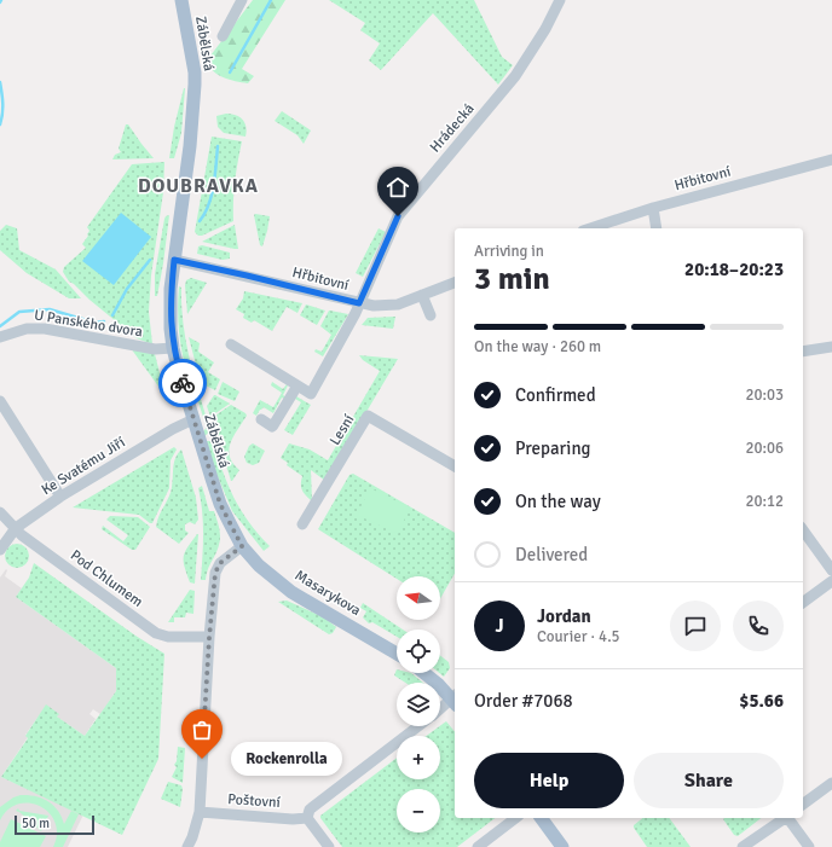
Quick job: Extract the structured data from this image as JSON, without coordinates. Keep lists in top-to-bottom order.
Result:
{
  "streets": {
    "main road": ["Zábělská", "Masarykova"],
    "street": [
      "Hrádecká",
      "Hřbitovní",
      "U Panského dvora",
      "Lesní",
      "Ke Svatému Jiří",
      "Pod Chlumem",
      "Poštovní"
    ]
  },
  "crossings": [
    ["Zábělská", "Hřbitovní"],
    ["Zábělská", "U Panského dvora"],
    ["Zábělská", "Ke Svatému Jiří"],
    ["Zábělská", "Masarykova"],
    ["Hrádecká", "Hřbitovní"],
    ["Ke Svatému Jiří", "Pod Chlumem"]
  ],
  "districts": ["DOUBRAVKA"],
  "places": ["Rockenrolla"],
  "scale_bar": "50 m",
  "north": "left",
  "page": {
    "heading": ["3 min", "Arriving in", "20:18–20:23"],
    "panel": [
      "Jordan",
      "Courier · 4.5",
      "Order #7068",
      "$5.66"
    ],
    "bar": "On the way · 260 m",
    "list": [
      ["Confirmed", "20:03"],
      ["Preparing", "20:06"],
      ["On the way", "20:12"],
      "Delivered"
    ],
    "map_buttons": ["+", "−"],
    "round": "J",
    "bubble": "Rockenrolla",
    "buttons": ["Help", "Share"],
    "scale": "50 m"
  }
}
